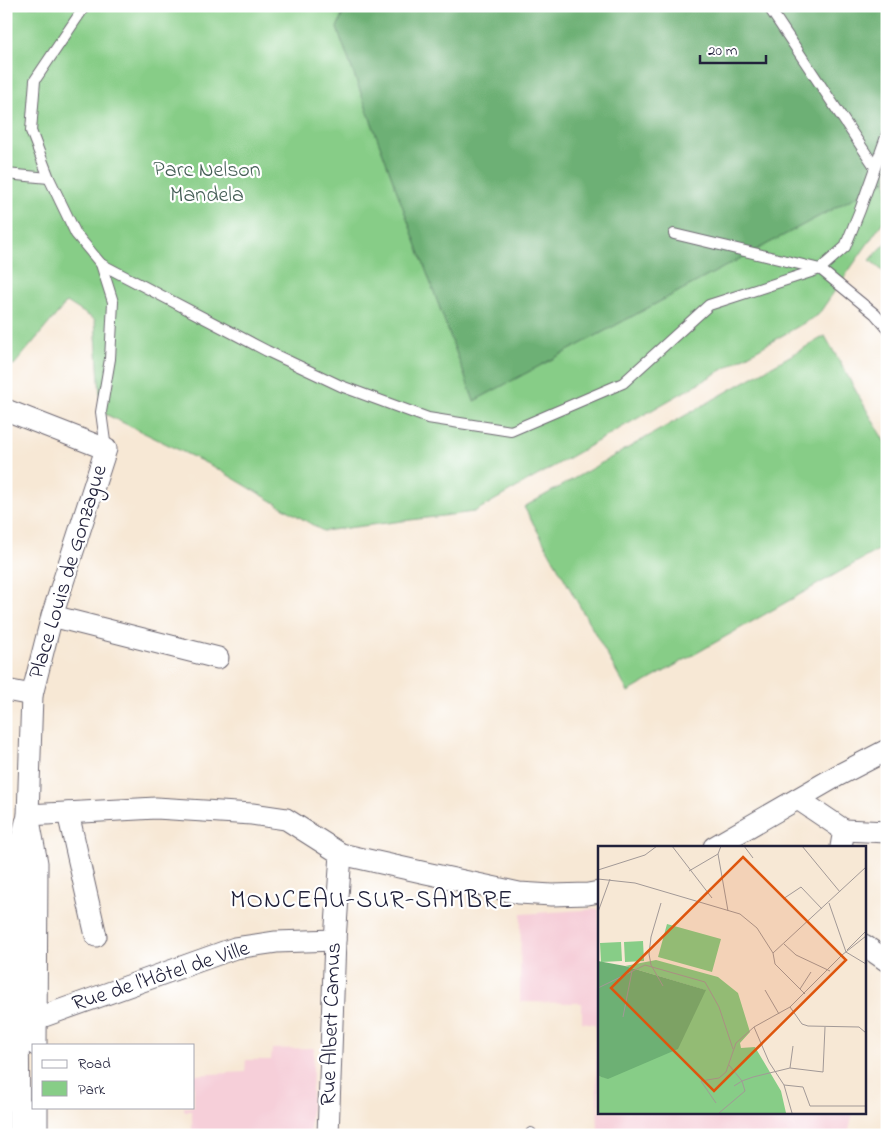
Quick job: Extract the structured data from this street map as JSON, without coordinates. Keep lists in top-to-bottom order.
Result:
{
  "streets": {
    "street": ["Place Louis de Gonzague", "Rue de l'Hôtel de Ville", "Rue Albert Camus"]
  },
  "crossings": [
    ["Place Louis de Gonzague", "Rue de l'Hôtel de Ville"],
    ["Rue de l'Hôtel de Ville", "Rue Albert Camus"]
  ],
  "districts": ["MONCEAU-SUR-SAMBRE"],
  "parks": ["Parc Nelson Mandela"],
  "legend": ["Road", "Park"],
  "scale_bar": "20 m"
}
